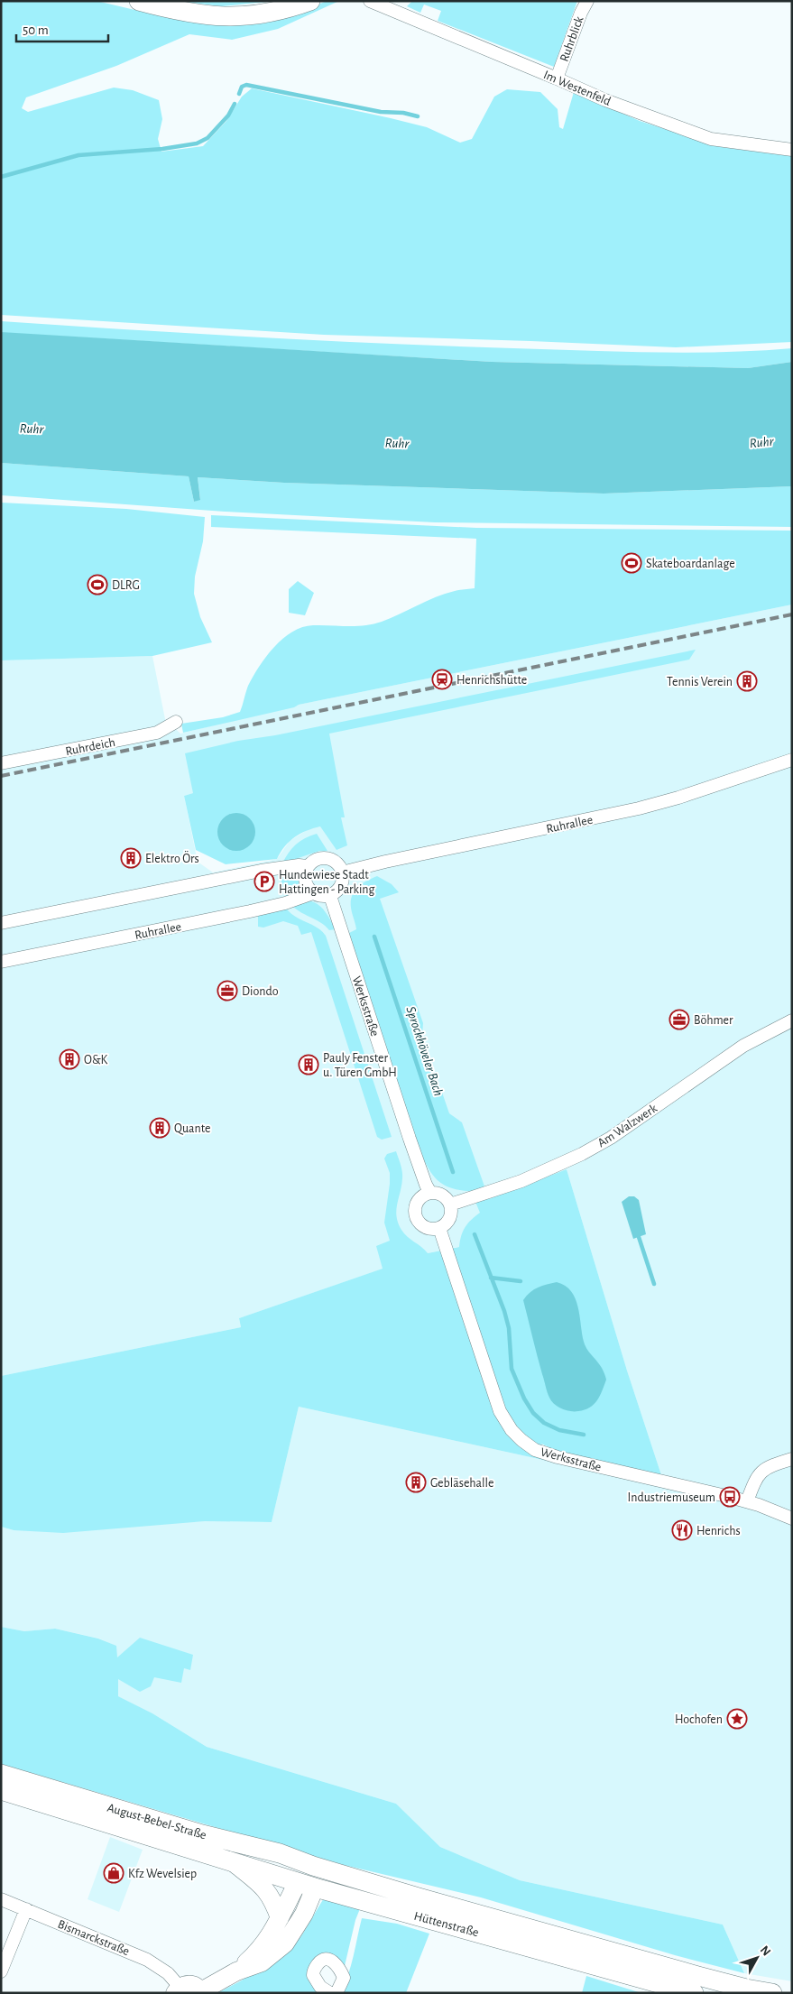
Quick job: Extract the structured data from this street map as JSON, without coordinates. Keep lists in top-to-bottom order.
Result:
{
  "streets": {
    "main road": ["August-Bebel-Straße", "Hüttenstraße"],
    "street": [
      "Ruhrblick",
      "Im Westenfeld",
      "Ruhrdeich",
      "Ruhrallee",
      "Werksstraße",
      "Am Walzwerk",
      "Bismarckstraße"
    ]
  },
  "crossings": [
    ["Ruhrblick", "Im Westenfeld"],
    ["Ruhrallee", "Werksstraße"],
    ["Werksstraße", "Am Walzwerk"],
    ["August-Bebel-Straße", "Hüttenstraße"]
  ],
  "water": ["Ruhr", "Sprockhöveler Bach"],
  "places": {
    "sports": ["Skateboardanlage", "DLRG"],
    "station": ["Henrichshütte"],
    "building": [
      "Tennis Verein",
      "Elektro Örs",
      "O&K",
      "Pauly Fenster u. Türen GmbH",
      "Quante",
      "Gebläsehalle"
    ],
    "parking": ["Hundewiese Stadt Hattingen - Parking"],
    "office": ["Diondo", "Böhmer"],
    "bus stop": ["Industriemuseum"],
    "restaurant": ["Henrichs"],
    "place": ["Hochofen"],
    "shop": ["Kfz Wevelsiep"]
  },
  "scale_bar": "50 m",
  "north": "top right"
}
